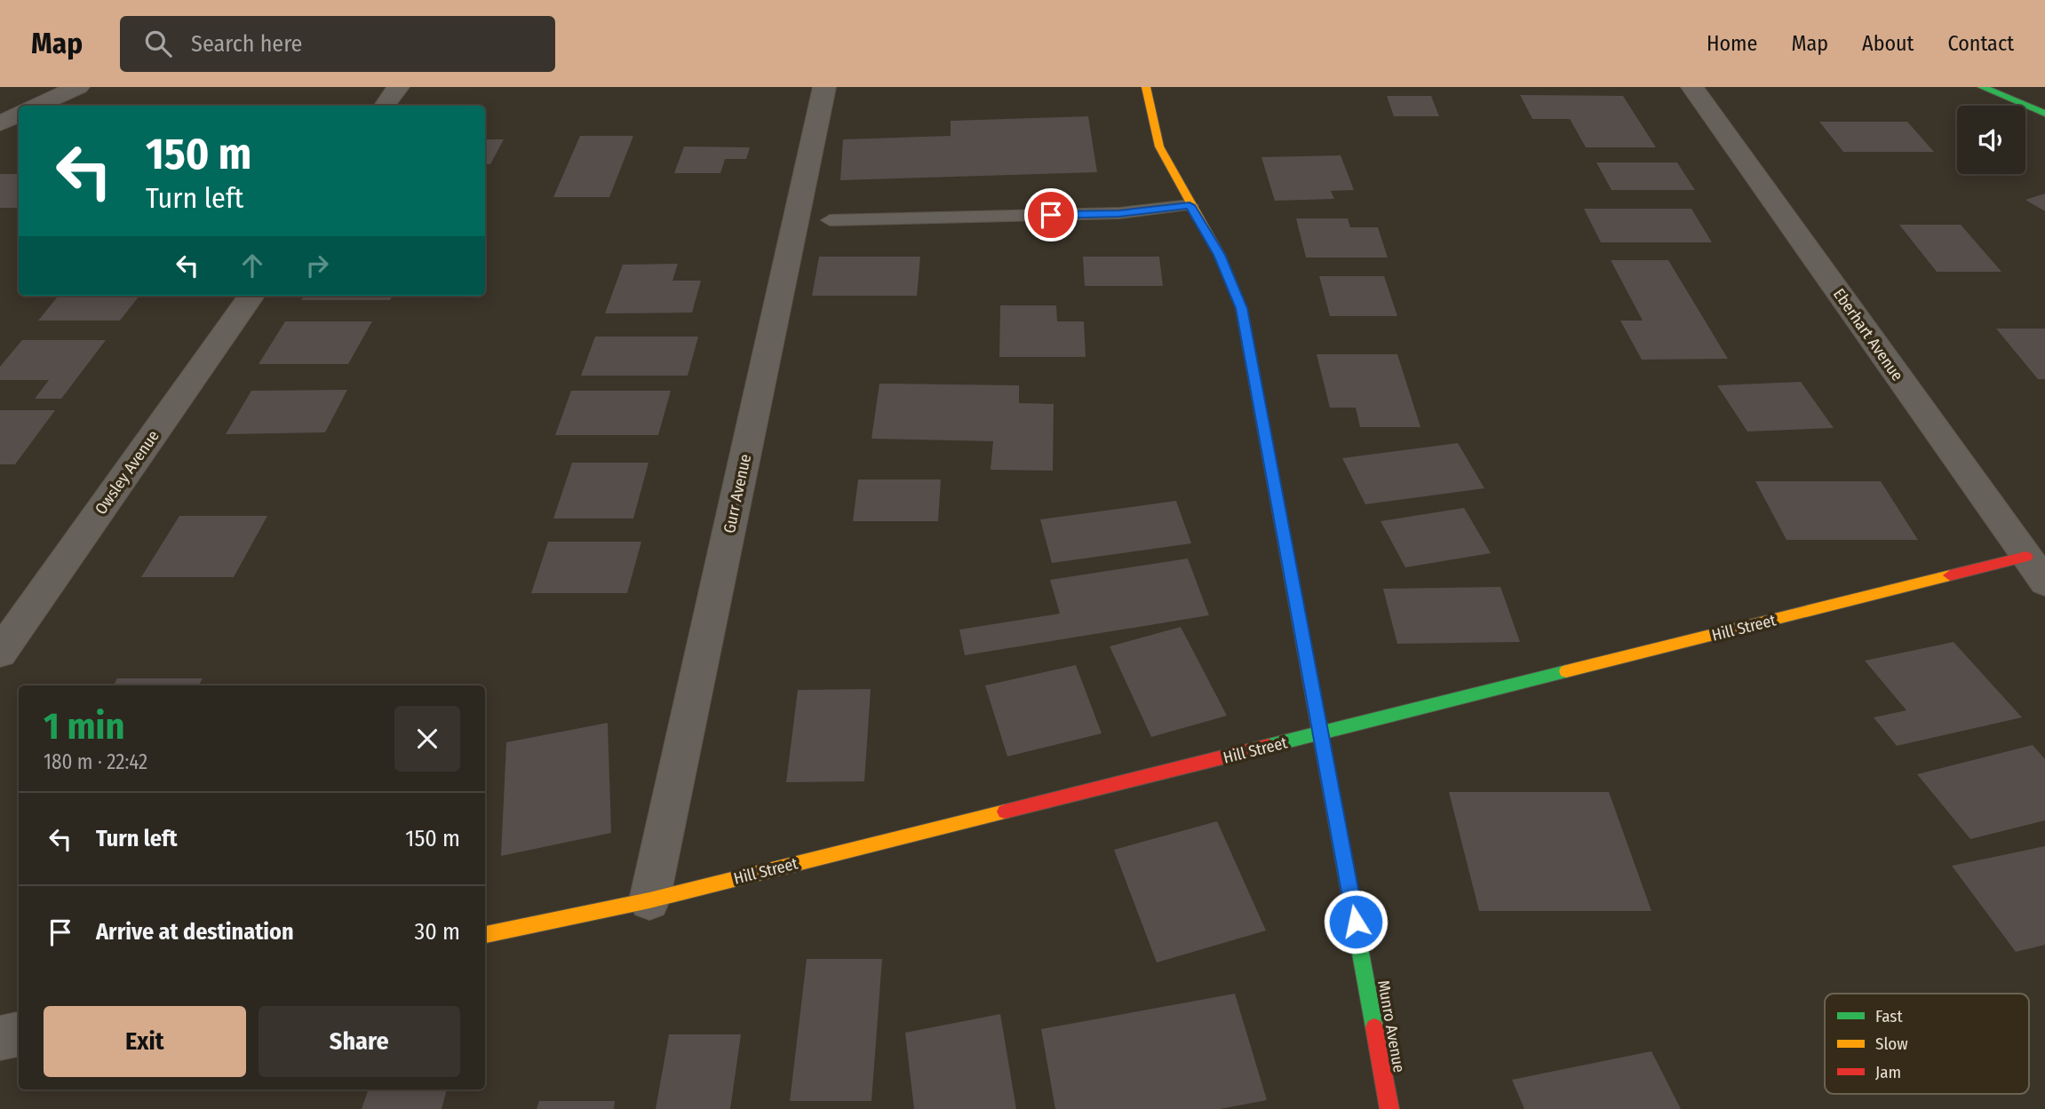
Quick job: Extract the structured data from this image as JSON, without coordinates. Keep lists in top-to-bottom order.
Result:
{
  "streets": {
    "street": [
      "Eberhart Avenue",
      "Owsley Avenue",
      "Gurr Avenue",
      "Hill Street",
      "Munro Avenue"
    ]
  },
  "crossings": [
    ["Eberhart Avenue", "Hill Street"],
    ["Gurr Avenue", "Hill Street"],
    ["Hill Street", "Munro Avenue"]
  ],
  "legend": ["Fast", "Slow", "Jam"],
  "page": {
    "header": "Map",
    "search": "Search here",
    "nav": [
      "Home",
      "Map",
      "About",
      "Contact"
    ],
    "turn": ["150 m", "Turn left"],
    "heading": ["1 min", "180 m · 22:42"],
    "list": [
      {
        "name": "Turn left",
        "value": "150 m"
      },
      {
        "name": "Arrive at destination",
        "value": "30 m"
      }
    ],
    "buttons": ["Exit", "Share"]
  }
}
